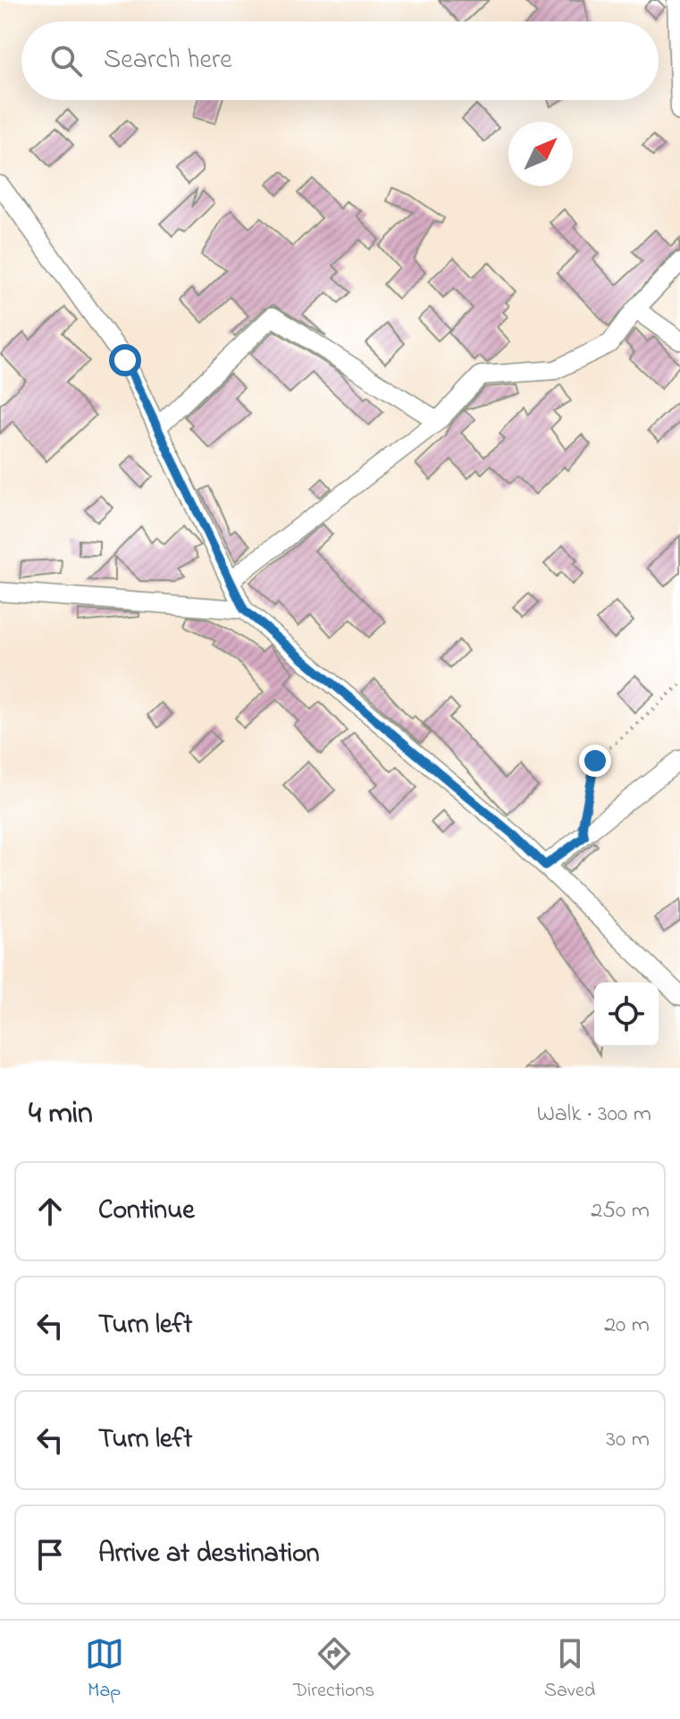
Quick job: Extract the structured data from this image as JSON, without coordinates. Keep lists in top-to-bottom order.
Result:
{
  "north": "top right",
  "page": {
    "search": "Search here",
    "heading": ["4 min", "Walk · 300 m"],
    "list": [
      ["Continue", "250 m"],
      ["Turn left", "20 m"],
      ["Turn left", "30 m"],
      "Arrive at destination"
    ],
    "nav": ["Map", "Directions", "Saved"]
  }
}
